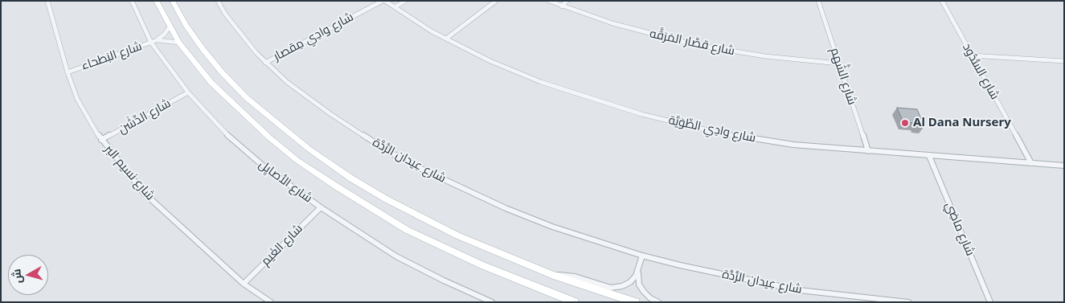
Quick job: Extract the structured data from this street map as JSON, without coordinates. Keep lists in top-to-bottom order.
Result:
{
  "streets": {
    "street": [
      "شارع وادِي مِقصار",
      "شارع قصَّار المَرَقَّه",
      "شارع البَطحاء",
      "شارع السُّدُود",
      "شارع الشَّهم",
      "شارع الدِّشَن",
      "شارع وادِي الطِّوَيَّة",
      "شارع عِيدان الرَّدَّة",
      "شارع نسيم البر",
      "شارع الأصايِل",
      "شارع ماضِي",
      "شارع الغَيم"
    ]
  },
  "crossings": [
    ["شارع وادِي مِقصار", "شارع وادِي الطِّوَيَّة"],
    ["شارع وادِي مِقصار", "شارع عِيدان الرَّدَّة"],
    ["شارع قصَّار المَرَقَّه", "شارع الشَّهم"],
    ["شارع البَطحاء", "شارع نسيم البر"],
    ["شارع البَطحاء", "شارع الأصايِل"],
    ["شارع السُّدُود", "شارع وادِي الطِّوَيَّة"],
    ["شارع الشَّهم", "شارع وادِي الطِّوَيَّة"],
    ["شارع الدِّشَن", "شارع نسيم البر"],
    ["شارع الدِّشَن", "شارع الأصايِل"],
    ["شارع وادِي الطِّوَيَّة", "شارع ماضِي"],
    ["شارع نسيم البر", "شارع الغَيم"],
    ["شارع الأصايِل", "شارع الغَيم"]
  ],
  "places": ["Al Dana Nursery"],
  "north": "left"
}
